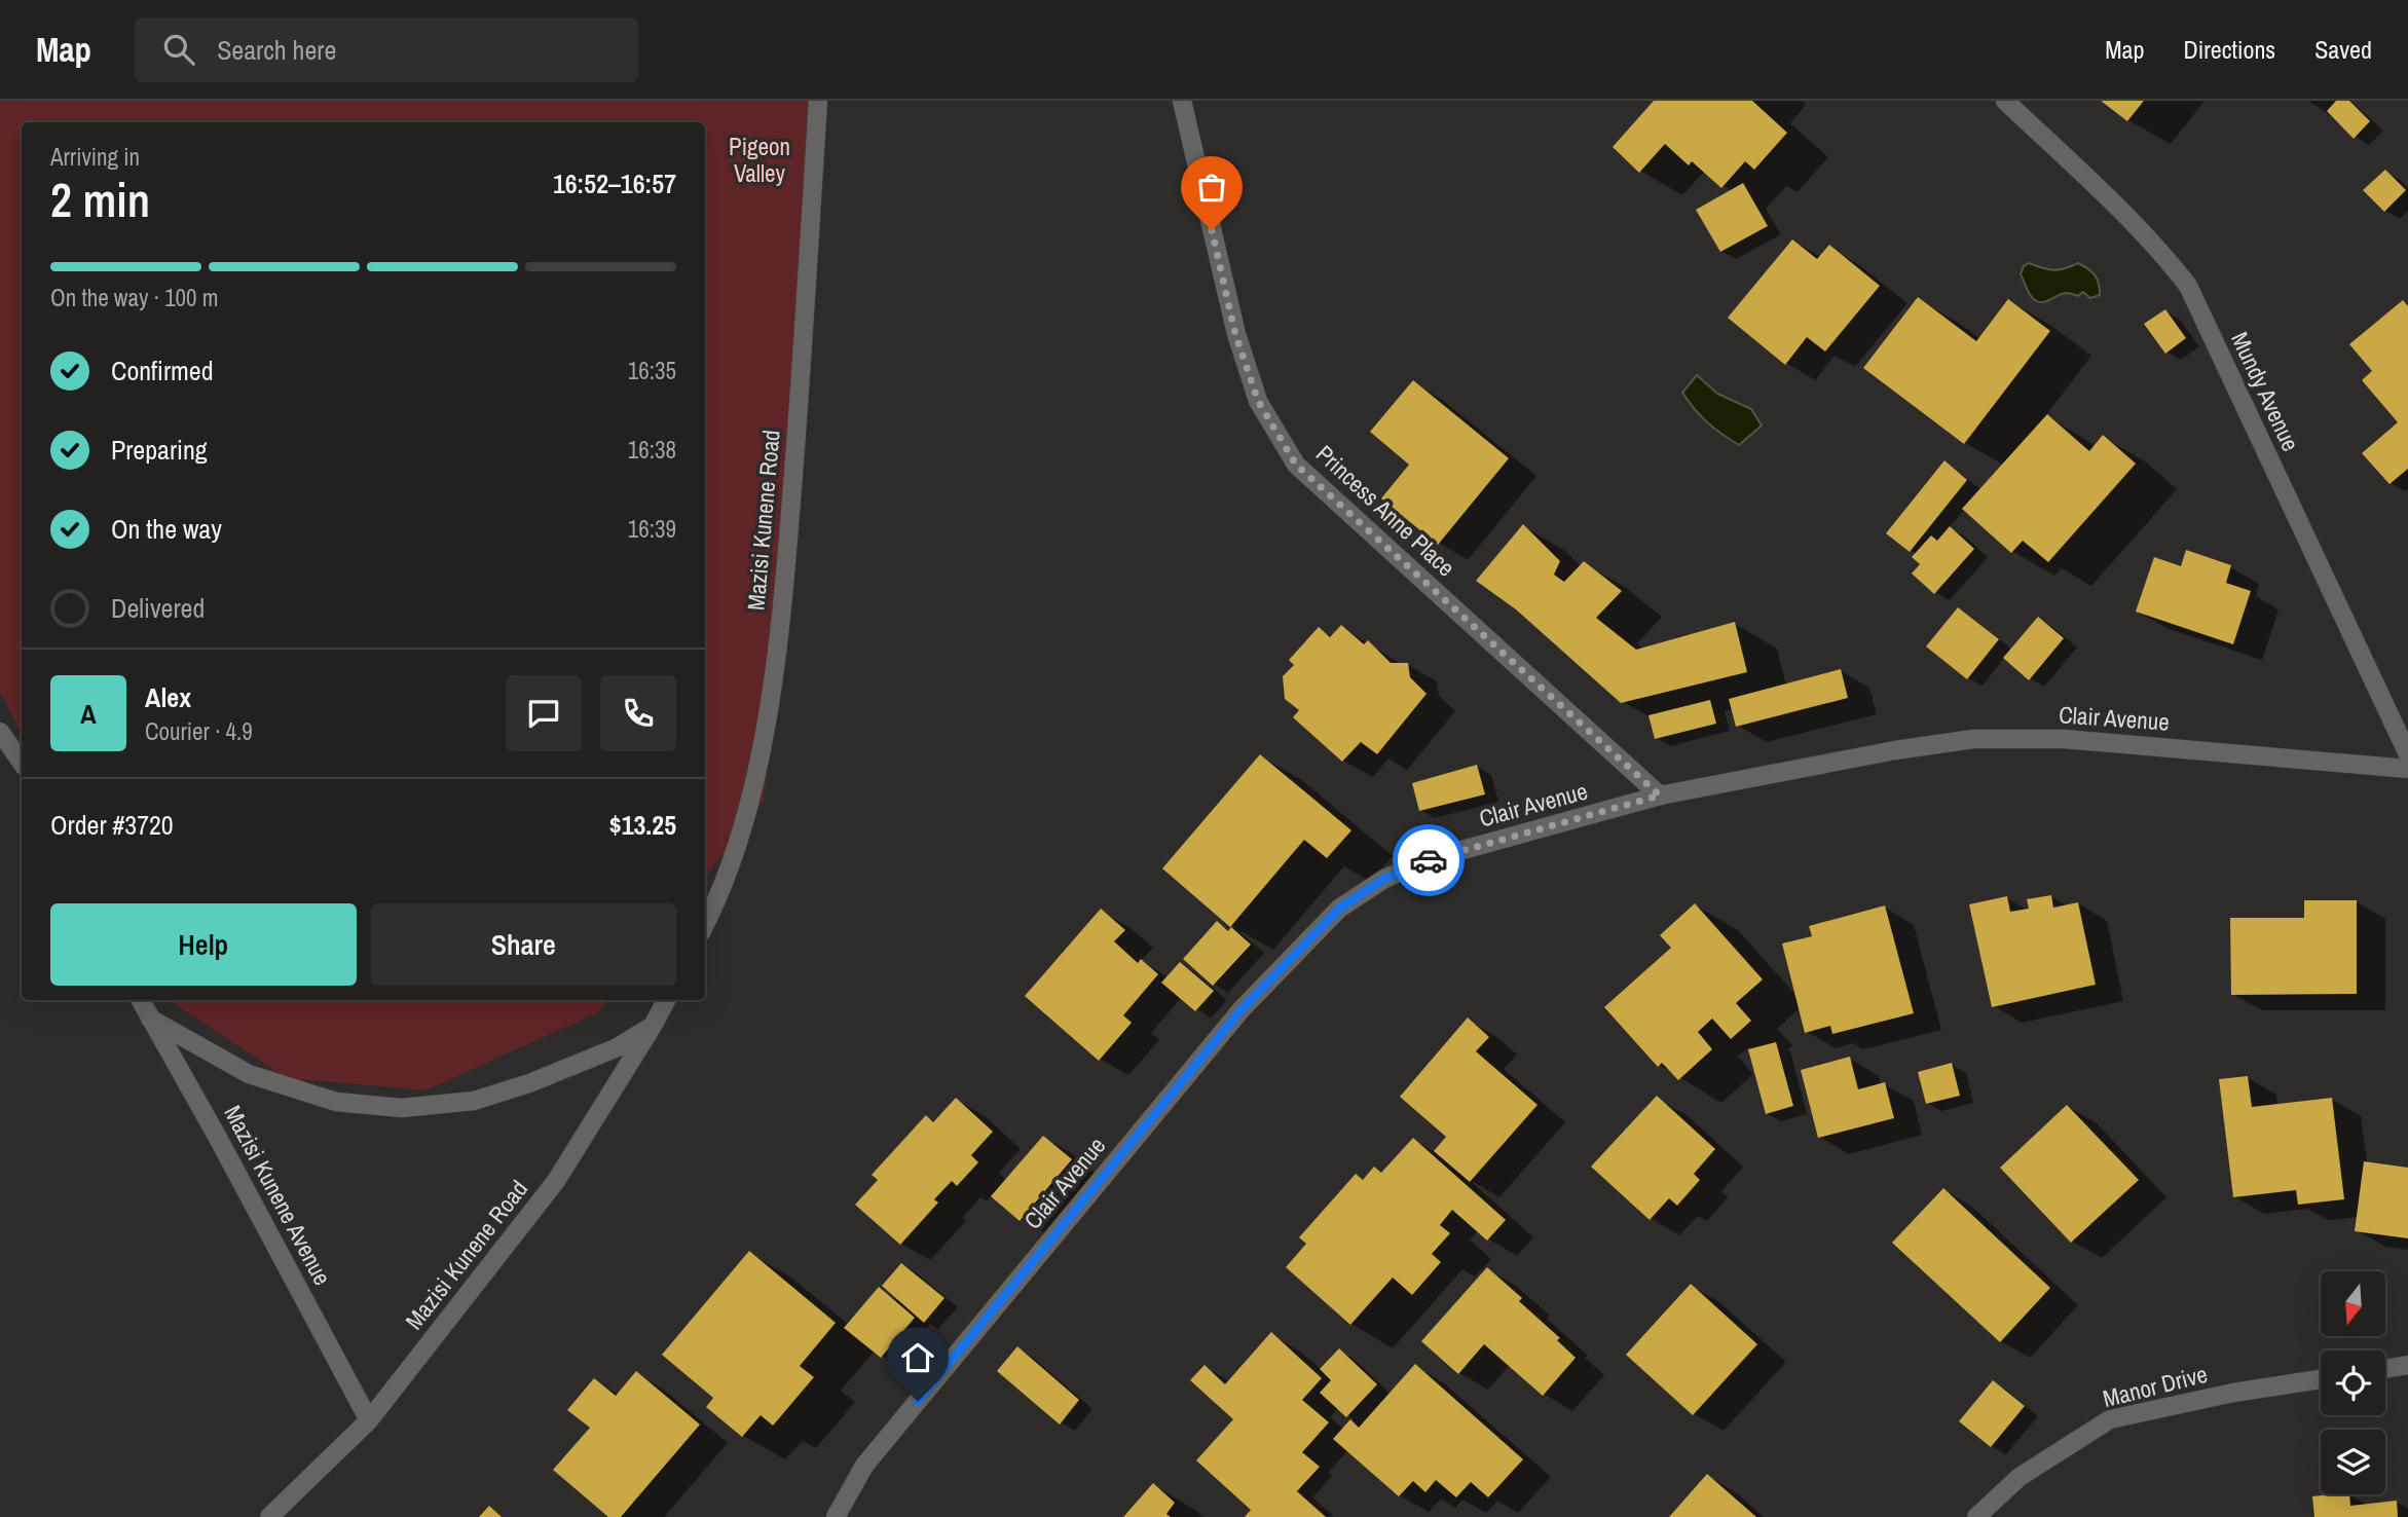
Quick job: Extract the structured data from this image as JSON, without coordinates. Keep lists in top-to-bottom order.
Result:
{
  "streets": {
    "street": [
      "Mundy Avenue",
      "Princess Anne Place",
      "Mazisi Kunene Road",
      "Clair Avenue",
      "Mazisi Kunene Avenue",
      "Manor Drive"
    ]
  },
  "crossings": [
    ["Princess Anne Place", "Clair Avenue"],
    ["Mazisi Kunene Road", "Mazisi Kunene Avenue"]
  ],
  "parks": ["Pigeon Valley"],
  "north": "bottom",
  "page": {
    "header": "Map",
    "search": "Search here",
    "nav": ["Map", "Directions", "Saved"],
    "heading": ["2 min", "Arriving in", "16:52–16:57"],
    "panel": [
      "Alex",
      "Courier · 4.9",
      "Order #3720",
      "$13.25"
    ],
    "bar": "On the way · 100 m",
    "list": [
      ["Confirmed", "16:35"],
      ["Preparing", "16:38"],
      ["On the way", "16:39"],
      "Delivered"
    ],
    "round": "A",
    "buttons": ["Help", "Share"]
  }
}
